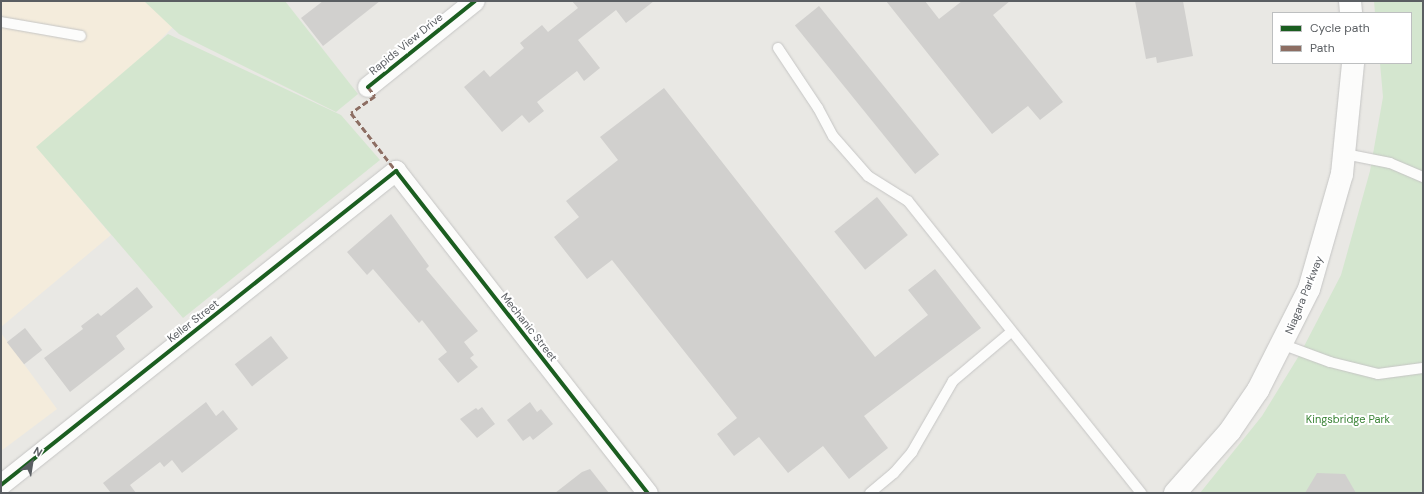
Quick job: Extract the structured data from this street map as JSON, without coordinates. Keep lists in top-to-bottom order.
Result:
{
  "streets": {
    "main road": ["Niagara Parkway"],
    "street": ["Rapids View Drive", "Keller Street", "Mechanic Street"]
  },
  "crossings": [
    ["Keller Street", "Mechanic Street"]
  ],
  "parks": ["Kingsbridge Park"],
  "legend": ["Cycle path", "Path"],
  "north": "top right"
}
